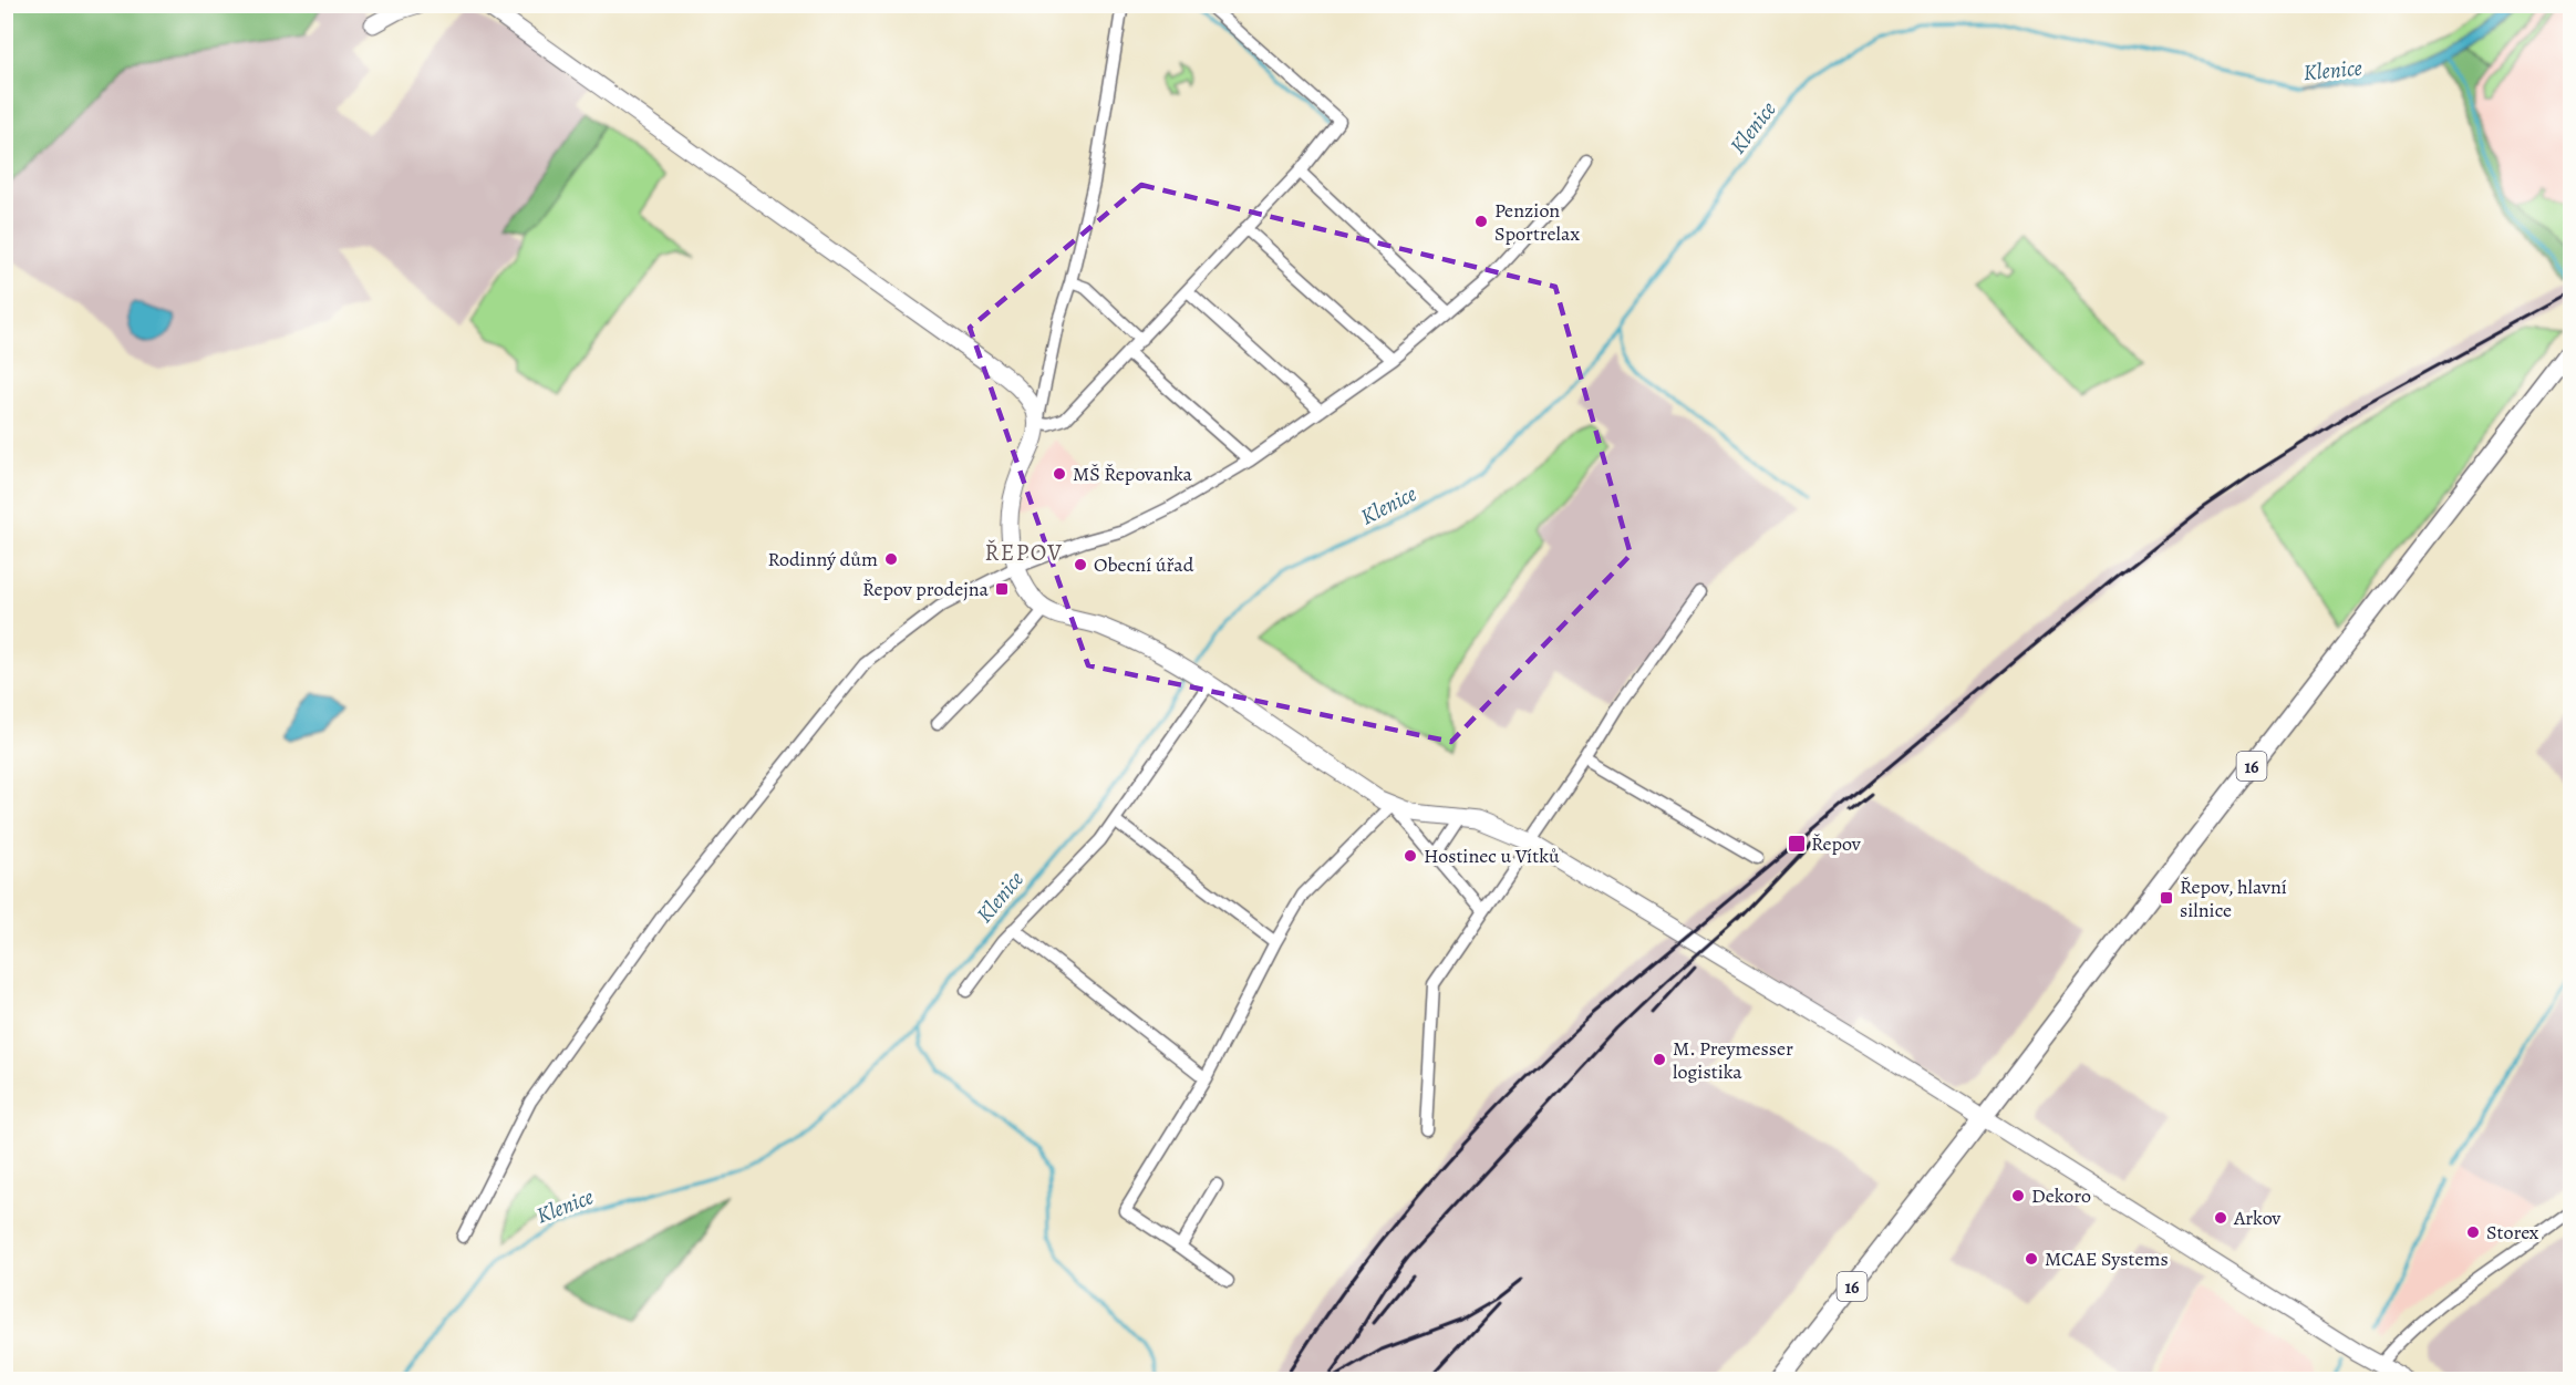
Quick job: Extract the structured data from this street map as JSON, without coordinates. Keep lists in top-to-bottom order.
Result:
{
  "streets": {
    "main road": ["16"]
  },
  "districts": ["ŘEPOV"],
  "water": ["Klenice"],
  "places": {
    "other": [
      "Penzion Sportrelax",
      "MŠ Řepovanka",
      "Rodinný dům",
      "Obecní úřad",
      "Hostinec u Vítků",
      "M. Preymesser logistika",
      "Dekoro",
      "Arkov",
      "Storex",
      "MCAE Systems"
    ],
    "transit": ["Řepov prodejna", "Řepov", "Řepov, hlavní silnice"]
  }
}
